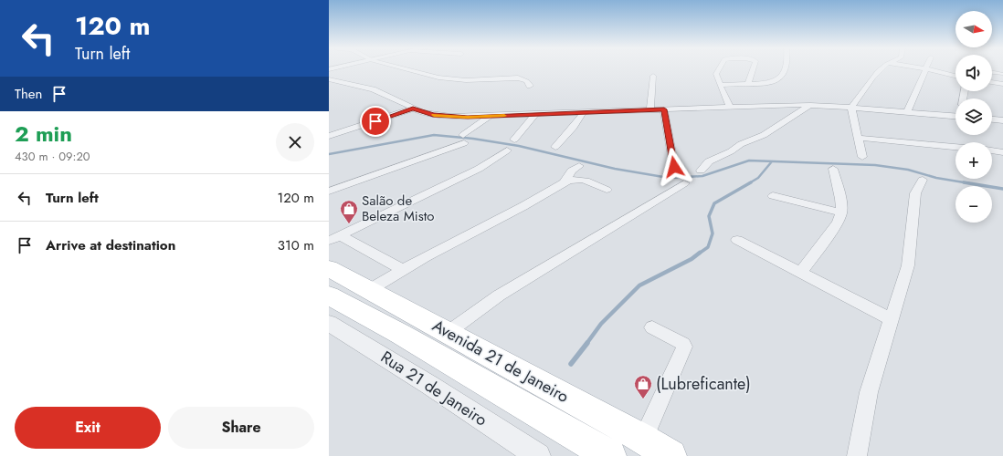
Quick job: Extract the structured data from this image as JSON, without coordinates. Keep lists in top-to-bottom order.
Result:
{
  "streets": {
    "main road": ["Avenida 21 de Janeiro"],
    "street": ["Rua 21 de Janeiro"]
  },
  "places": {
    "shop": ["Salão de Beleza Misto", "(Lubreficante)"]
  },
  "north": "right",
  "page": {
    "turn": ["120 m", "Turn left"],
    "map_buttons": ["+", "−"],
    "then": "Then",
    "heading": ["2 min", "430 m · 09:20"],
    "list": [
      {
        "name": "Turn left",
        "value": "120 m"
      },
      {
        "name": "Arrive at destination",
        "value": "310 m"
      }
    ],
    "buttons": ["Exit", "Share"]
  }
}
